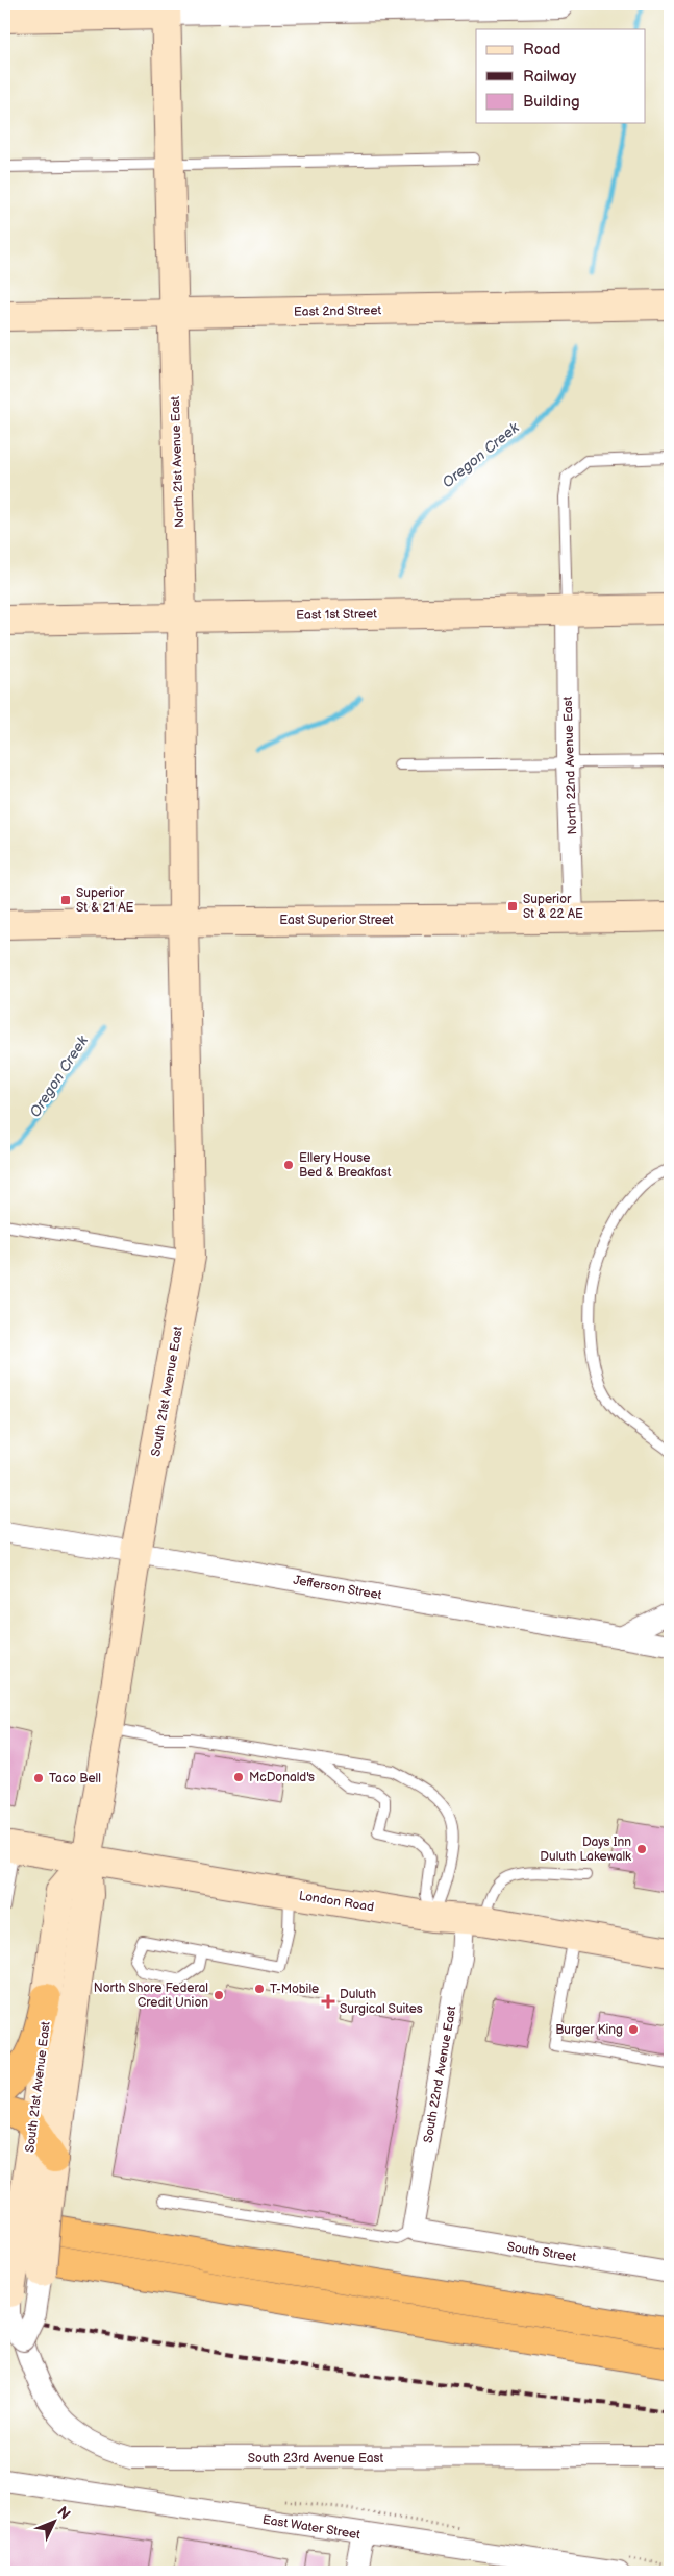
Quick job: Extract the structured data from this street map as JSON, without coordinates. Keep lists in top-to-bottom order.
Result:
{
  "streets": {
    "main road": [
      "East 2nd Street",
      "North 21st Avenue East",
      "East 1st Street",
      "East Superior Street",
      "South 21st Avenue East",
      "London Road"
    ],
    "street": [
      "North 22nd Avenue East",
      "Jefferson Street",
      "South 22nd Avenue East",
      "South Street",
      "South 23rd Avenue East",
      "East Water Street"
    ]
  },
  "crossings": [
    ["East 2nd Street", "North 21st Avenue East"],
    ["North 21st Avenue East", "East 1st Street"],
    ["North 21st Avenue East", "East Superior Street"],
    ["North 21st Avenue East", "South 21st Avenue East"],
    ["East 1st Street", "North 22nd Avenue East"],
    ["North 22nd Avenue East", "East Superior Street"],
    ["East Superior Street", "South 21st Avenue East"],
    ["South 21st Avenue East", "Jefferson Street"],
    ["South 21st Avenue East", "London Road"],
    ["South 21st Avenue East", "South 23rd Avenue East"],
    ["London Road", "South 22nd Avenue East"],
    ["South 22nd Avenue East", "South Street"]
  ],
  "water": ["Oregon Creek"],
  "places": {
    "transit": ["Superior St & 21 AE", "Superior St & 22 AE"],
    "other": [
      "Ellery House Bed & Breakfast",
      "McDonald's",
      "Taco Bell",
      "Days Inn Duluth Lakewalk",
      "T-Mobile",
      "North Shore Federal Credit Union",
      "Burger King"
    ],
    "health": ["Duluth Surgical Suites"]
  },
  "legend": ["Road", "Railway", "Building"],
  "north": "top right"
}
